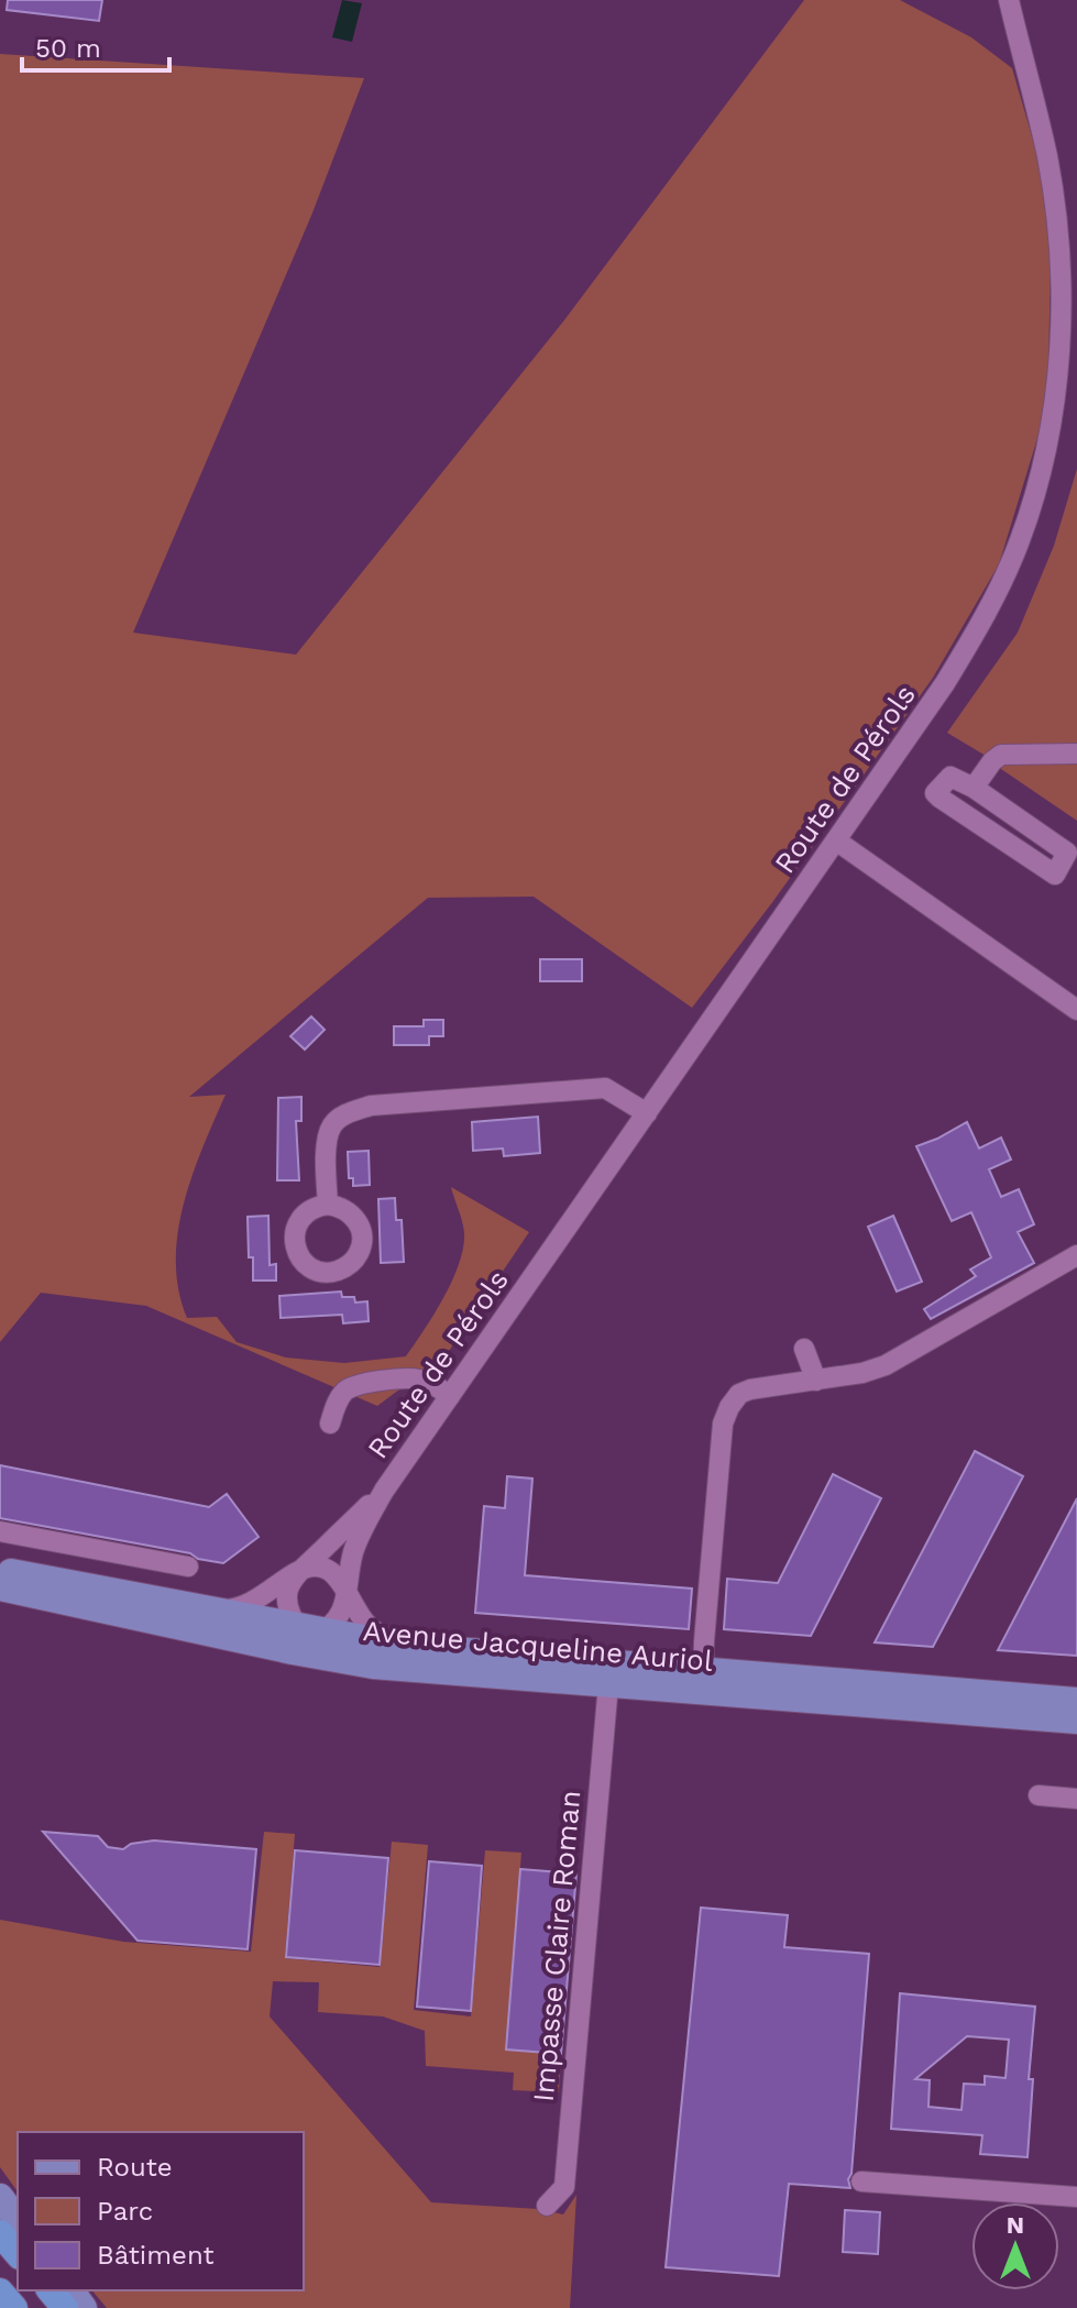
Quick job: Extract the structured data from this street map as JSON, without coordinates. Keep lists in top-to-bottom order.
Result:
{
  "streets": {
    "main road": ["Avenue Jacqueline Auriol"],
    "street": ["Route de Pérols", "Impasse Claire Roman"]
  },
  "crossings": [
    ["Route de Pérols", "Avenue Jacqueline Auriol"],
    ["Avenue Jacqueline Auriol", "Impasse Claire Roman"]
  ],
  "legend": ["Route", "Parc", "Bâtiment"],
  "scale_bar": "50 m",
  "north": "top"
}
